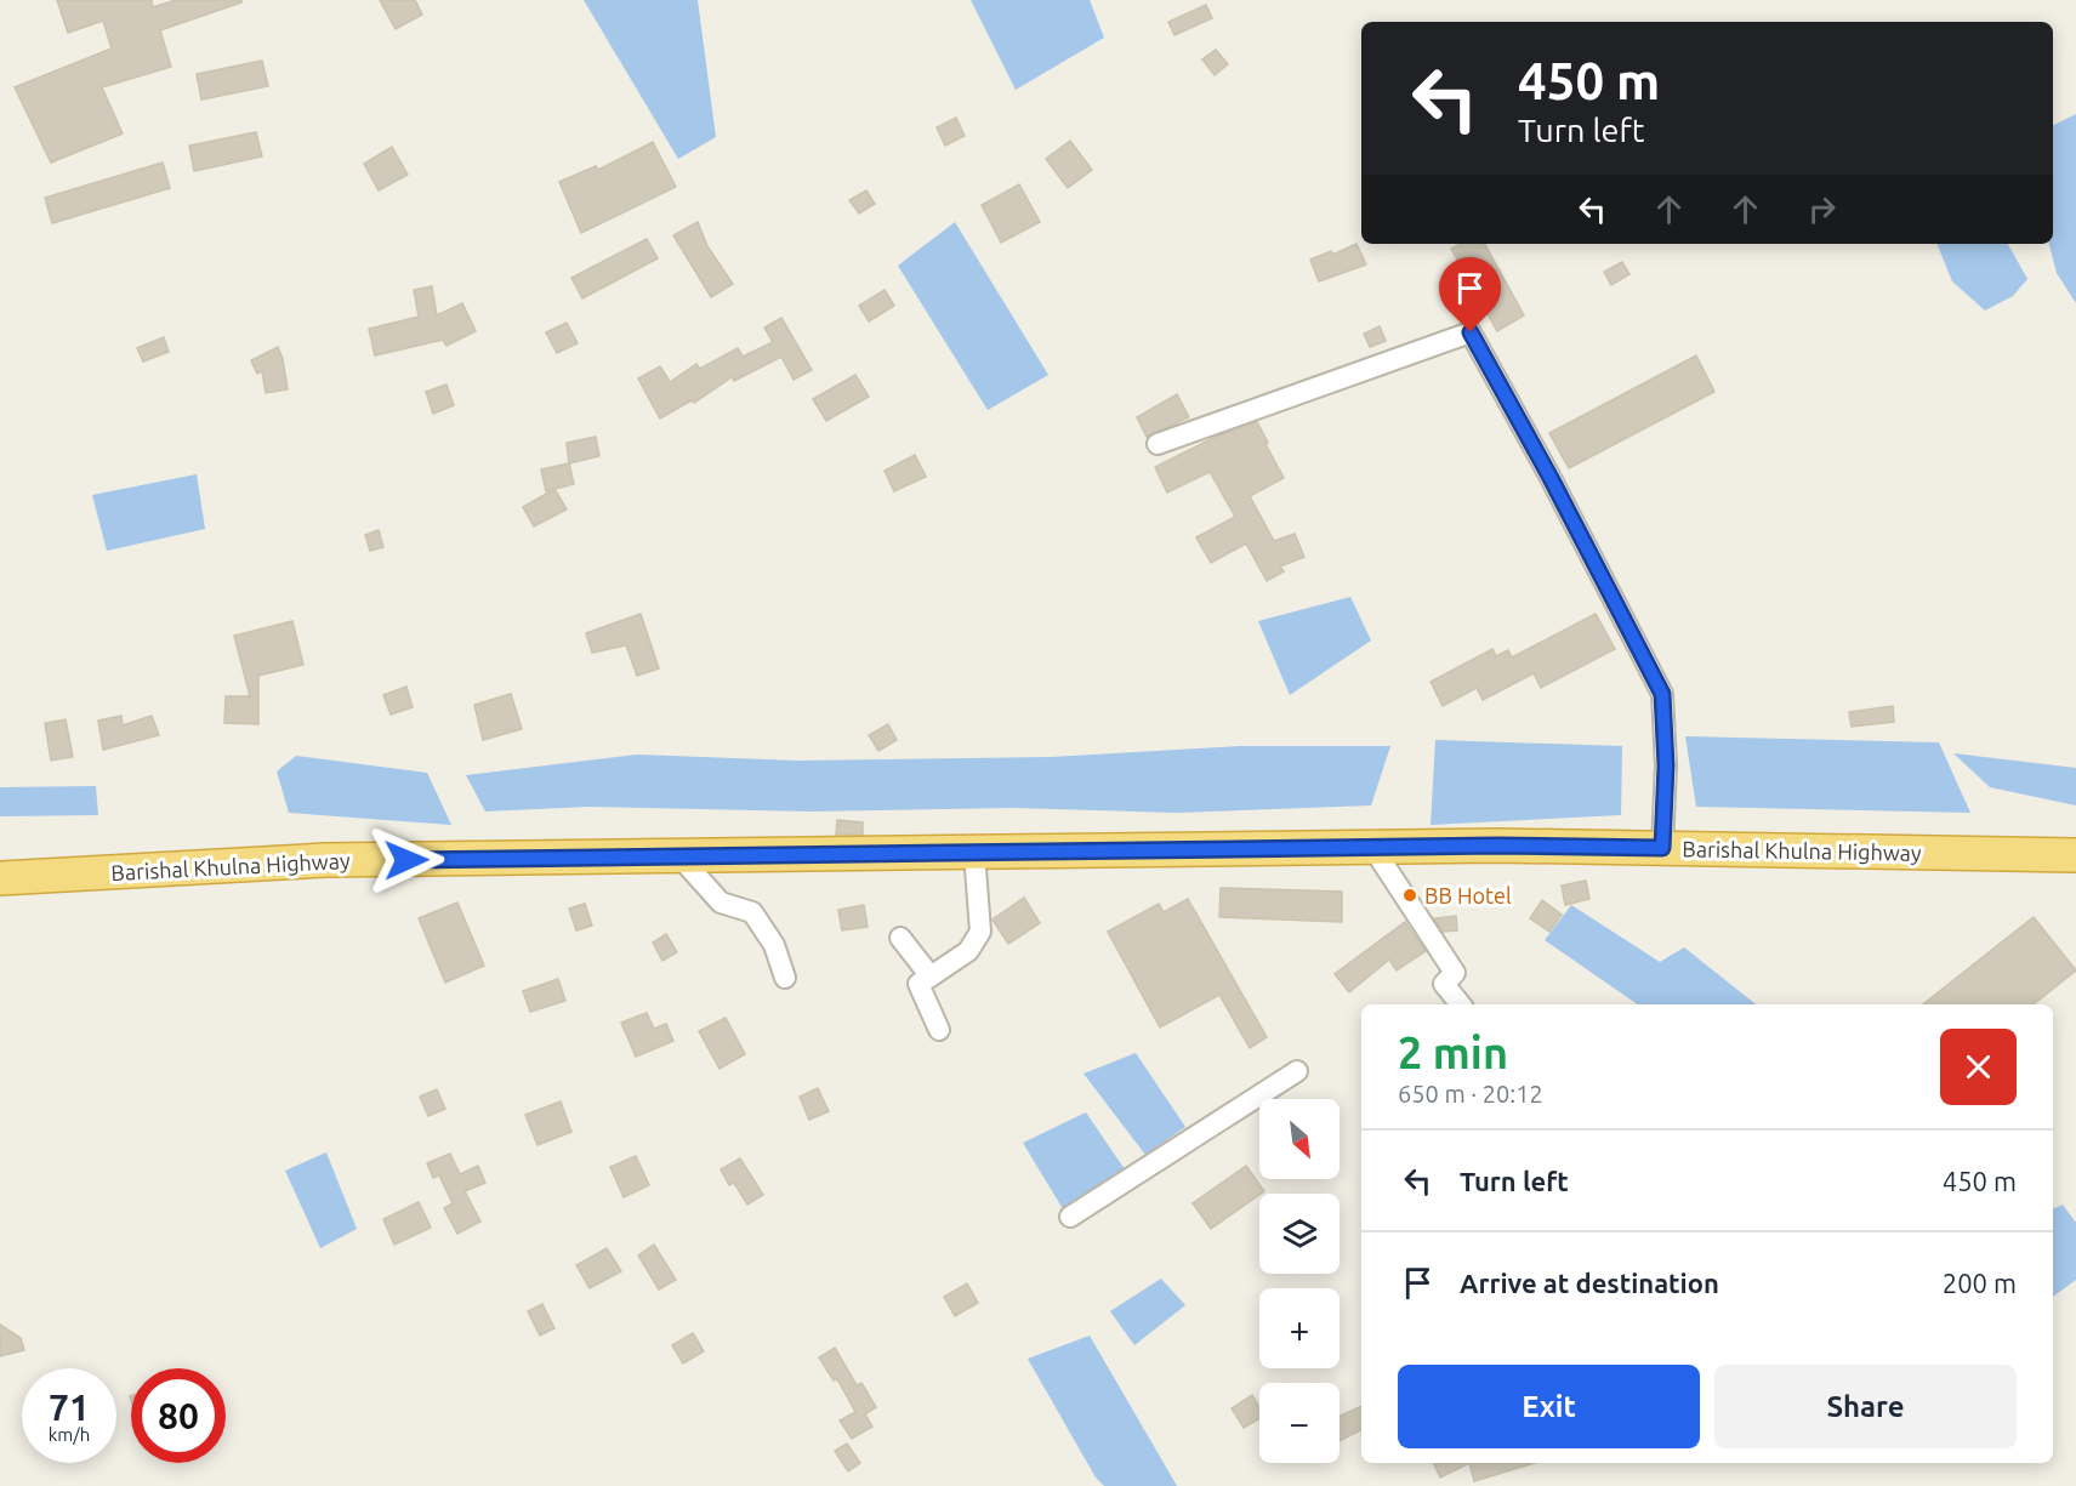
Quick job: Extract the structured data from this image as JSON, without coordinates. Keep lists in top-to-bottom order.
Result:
{
  "streets": {
    "highway": ["Barishal Khulna Highway"]
  },
  "places": ["BB Hotel"],
  "north": "bottom right",
  "page": {
    "turn": ["450 m", "Turn left"],
    "heading": ["2 min", "650 m · 20:12"],
    "map_buttons": ["+", "−"],
    "list": [
      {
        "name": "Turn left",
        "value": "450 m"
      },
      {
        "name": "Arrive at destination",
        "value": "200 m"
      }
    ],
    "buttons": ["Exit", "Share"],
    "speed": "71 km/h",
    "limit": "80"
  }
}
